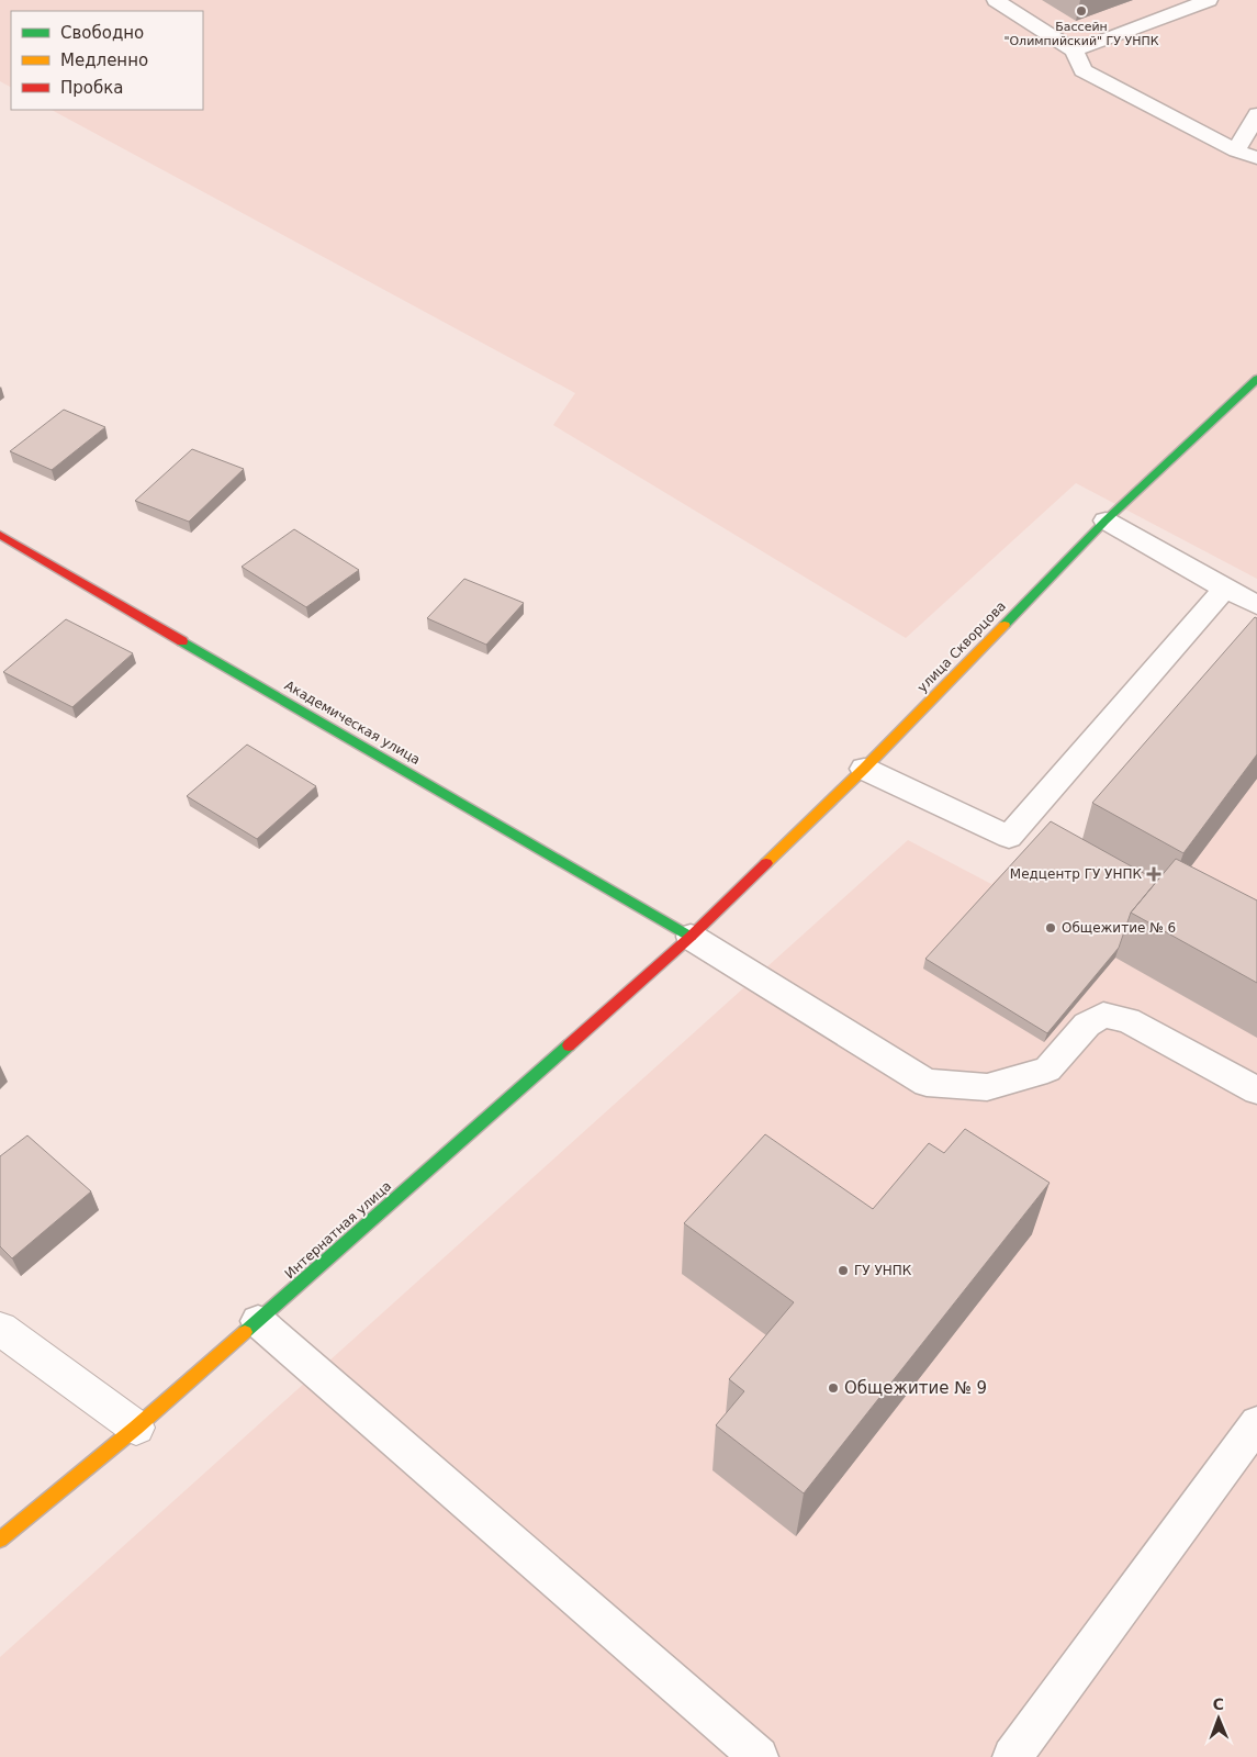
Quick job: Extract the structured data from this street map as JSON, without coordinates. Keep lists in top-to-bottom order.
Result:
{
  "streets": {
    "street": ["улица Скворцова", "Академическая улица", "Интернатная улица"]
  },
  "crossings": [
    ["улица Скворцова", "Академическая улица"],
    ["улица Скворцова", "Интернатная улица"],
    ["Академическая улица", "Интернатная улица"]
  ],
  "places": {
    "other": [
      "Бассейн \"Олимпийский\" ГУ УНПК",
      "Общежитие № 6",
      "ГУ УНПК",
      "Общежитие № 9"
    ],
    "health": ["Медцентр ГУ УНПК"]
  },
  "legend": ["Свободно", "Медленно", "Пробка"],
  "north": "top"
}
